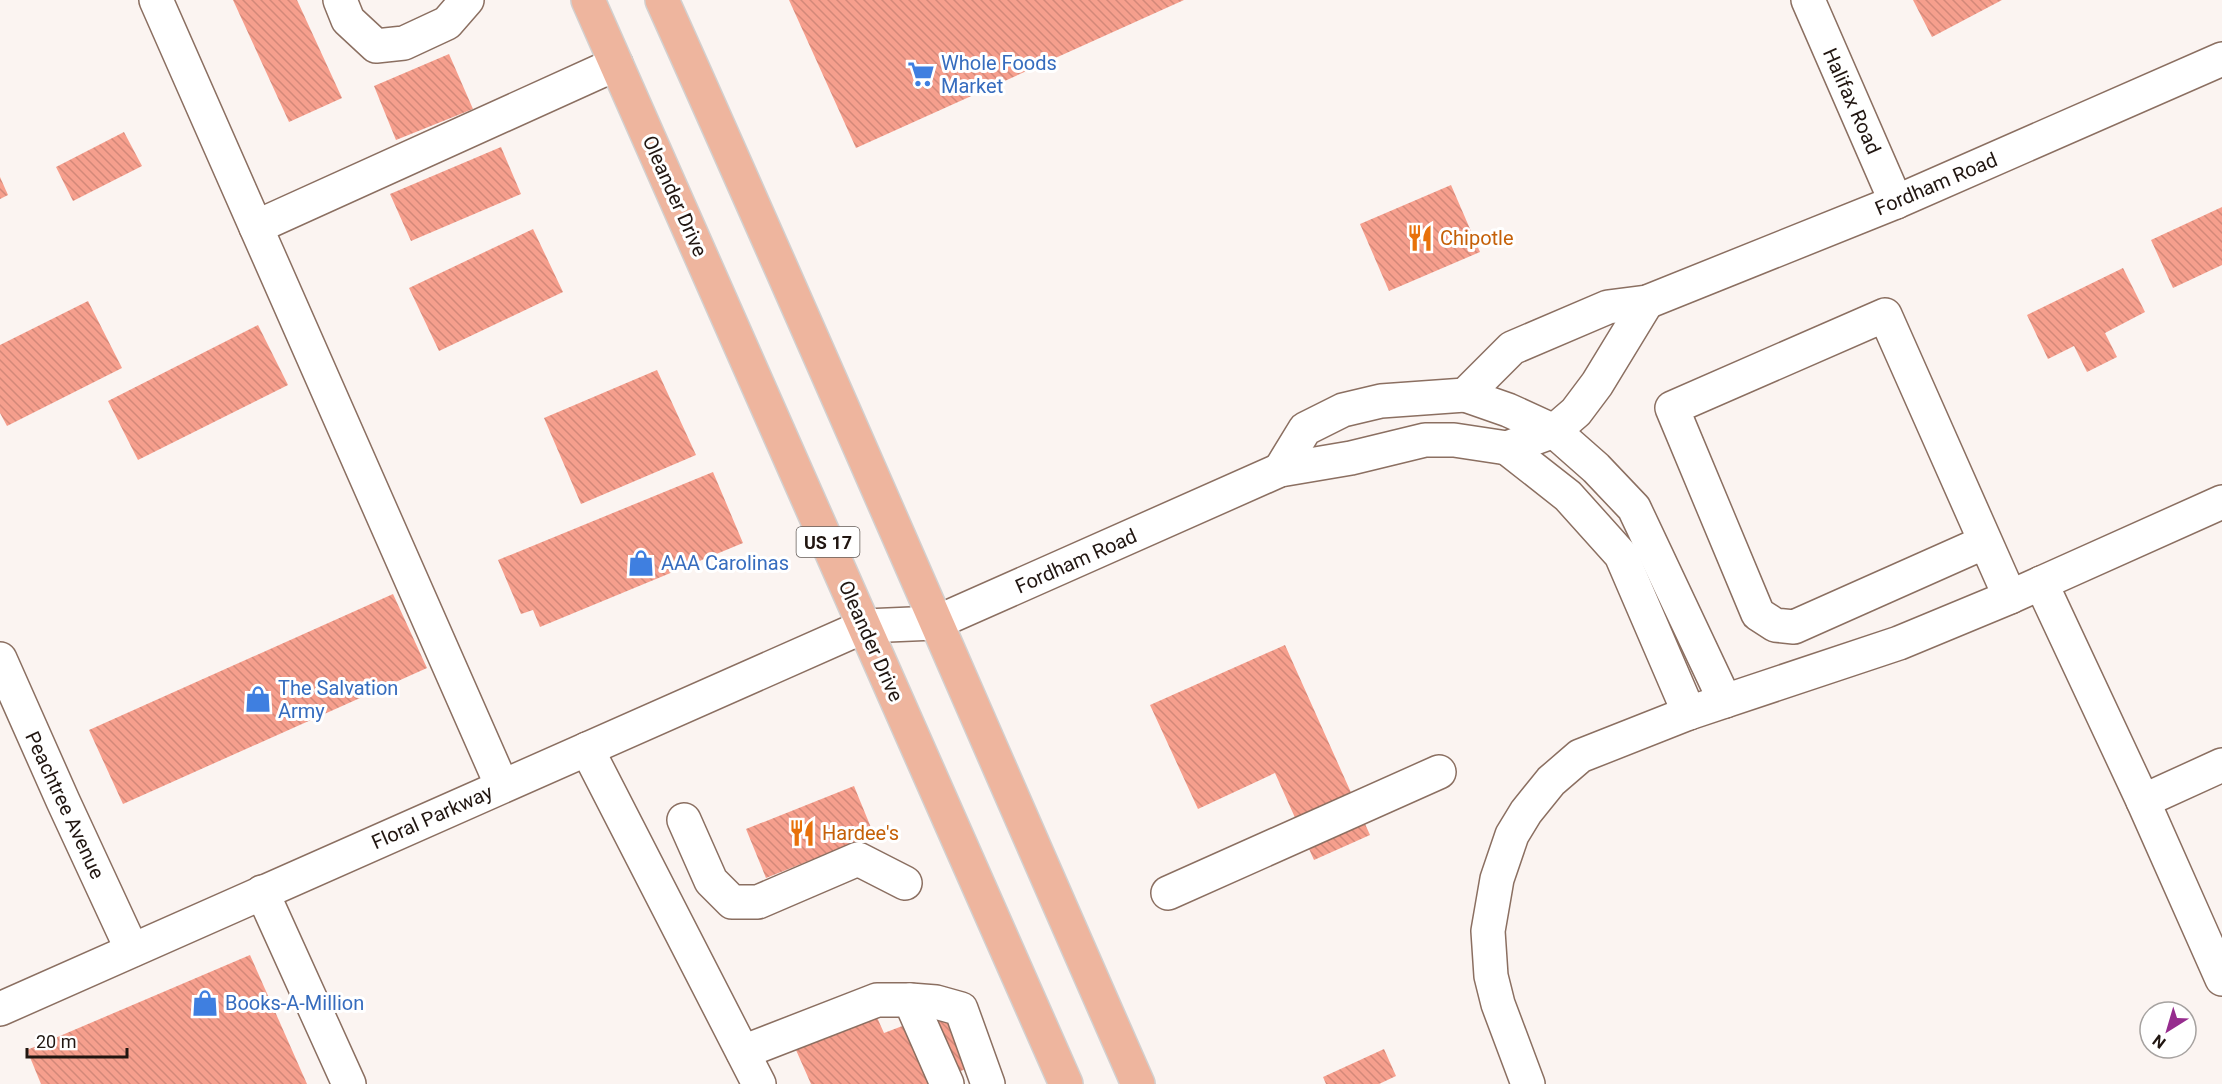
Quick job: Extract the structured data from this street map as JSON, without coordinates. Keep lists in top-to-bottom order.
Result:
{
  "streets": {
    "main road": ["Oleander Drive", "US 17"],
    "street": [
      "Halifax Road",
      "Fordham Road",
      "Peachtree Avenue",
      "Floral Parkway"
    ]
  },
  "crossings": [
    ["Halifax Road", "Fordham Road"],
    ["Fordham Road", "Oleander Drive"],
    ["Fordham Road", "Floral Parkway"],
    ["Oleander Drive", "Floral Parkway"],
    ["Peachtree Avenue", "Floral Parkway"]
  ],
  "places": {
    "supermarket": ["Whole Foods Market"],
    "restaurant": ["Chipotle", "Hardee's"],
    "shop": ["AAA Carolinas", "The Salvation Army", "Books-A-Million"]
  },
  "scale_bar": "20 m",
  "north": "bottom left"
}
